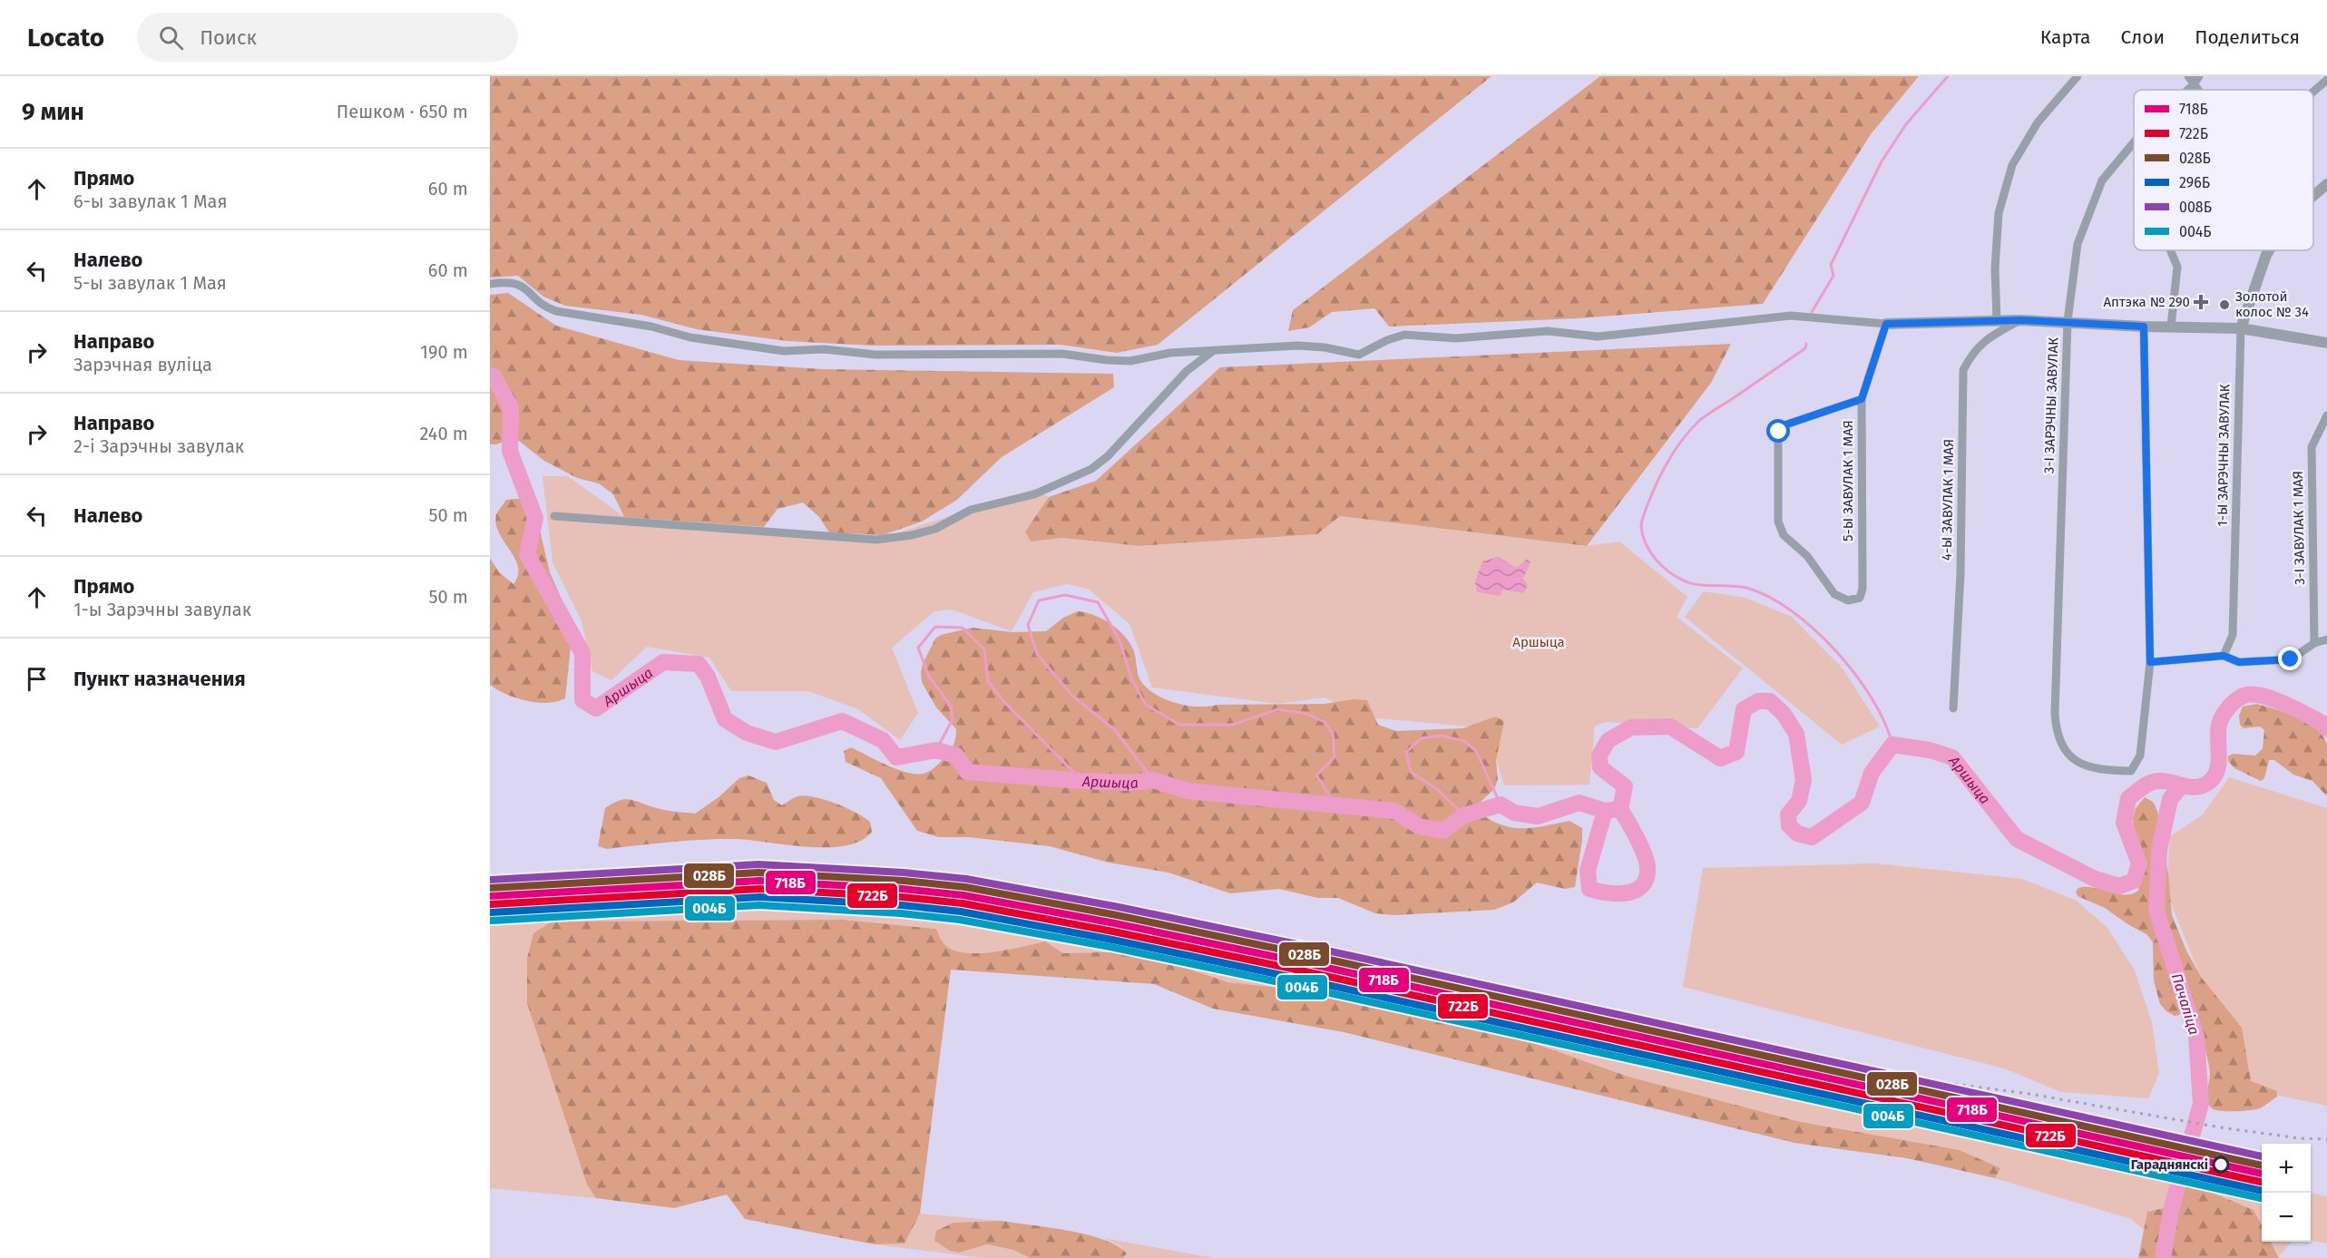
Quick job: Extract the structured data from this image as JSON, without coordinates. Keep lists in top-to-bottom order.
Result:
{
  "streets": {
    "street": [
      "3-І ЗАРЭЧНЫ ЗАВУЛАК",
      "1-Ы ЗАРЭЧНЫ ЗАВУЛАК",
      "5-Ы ЗАВУЛАК 1 МАЯ",
      "4-Ы ЗАВУЛАК 1 МАЯ",
      "3-І ЗАВУЛАК 1 МАЯ"
    ]
  },
  "water": ["Аршыца", "Пачаліца"],
  "parks": ["Аршыца"],
  "places": {
    "health": ["Аптэка № 290"],
    "other": ["Золотой колос № 34", "Гараднянскі"]
  },
  "lines": [
    "transit line 008Б",
    "transit line 028Б",
    "transit line 718Б",
    "transit line 722Б",
    "transit line 296Б",
    "transit line 004Б"
  ],
  "legend": [
    "718Б",
    "722Б",
    "028Б",
    "296Б",
    "008Б",
    "004Б"
  ],
  "page": {
    "header": "Locato",
    "search": "Поиск",
    "nav": ["Карта", "Слои", "Поделиться"],
    "heading": ["9 мин", "Пешком · 650 m"],
    "list": [
      ["Прямо", "6-ы завулак 1 Мая", "60 m"],
      ["Налево", "5-ы завулак 1 Мая", "60 m"],
      ["Направо", "Зарэчная вуліца", "190 m"],
      ["Направо", "2-і Зарэчны завулак", "240 m"],
      ["Налево", "50 m"],
      ["Прямо", "1-ы Зарэчны завулак", "50 m"],
      "Пункт назначения"
    ],
    "map_buttons": ["+", "−"]
  }
}
